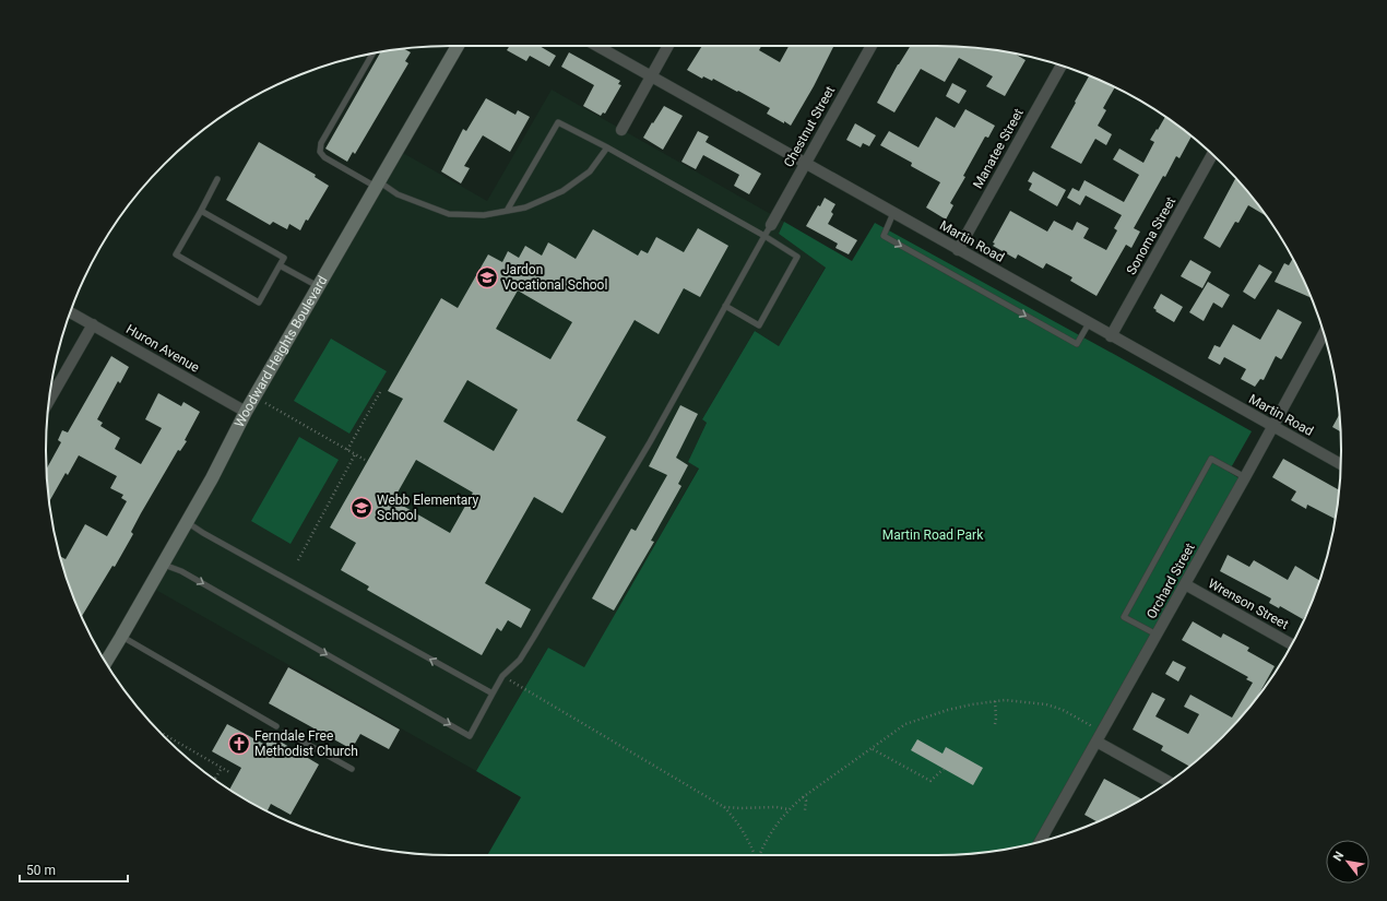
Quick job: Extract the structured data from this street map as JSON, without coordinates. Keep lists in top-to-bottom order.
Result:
{
  "streets": {
    "street": [
      "Chestnut Street",
      "Manatee Street",
      "Sonoma Street",
      "Martin Road",
      "Huron Avenue",
      "Woodward Heights Boulevard",
      "Orchard Street",
      "Wrenson Street"
    ]
  },
  "crossings": [
    ["Chestnut Street", "Martin Road"],
    ["Manatee Street", "Martin Road"],
    ["Sonoma Street", "Martin Road"],
    ["Martin Road", "Orchard Street"],
    ["Huron Avenue", "Woodward Heights Boulevard"],
    ["Orchard Street", "Wrenson Street"]
  ],
  "parks": ["Martin Road Park"],
  "places": {
    "school or university": ["Jardon Vocational School", "Webb Elementary School"],
    "church": ["Ferndale Free Methodist Church"]
  },
  "scale_bar": "50 m",
  "north": "top left"
}
